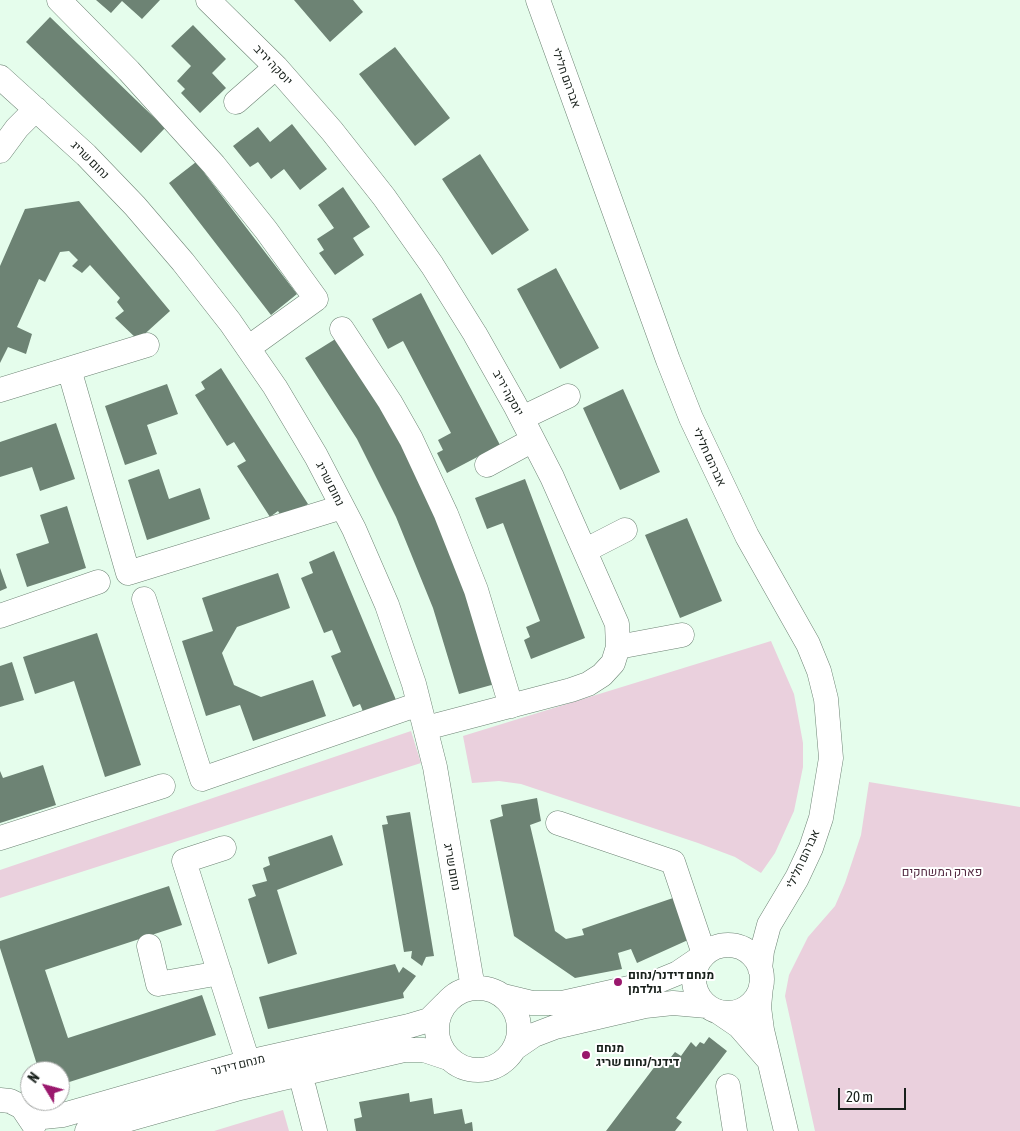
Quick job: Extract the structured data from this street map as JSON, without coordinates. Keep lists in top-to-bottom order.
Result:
{
  "streets": {
    "street": [
      "יוסקה יריב",
      "אברהם חלילי",
      "נחום שריג",
      "מנחם דידנר"
    ]
  },
  "crossings": [
    ["יוסקה יריב", "נחום שריג"],
    ["נחום שריג", "מנחם דידנר"]
  ],
  "parks": ["פארק המשחקים"],
  "places": ["מנחם דידנר/נחום גולדמן", "מנחם דידנר/נחום שריג"],
  "scale_bar": "20 m",
  "north": "top left"
}
